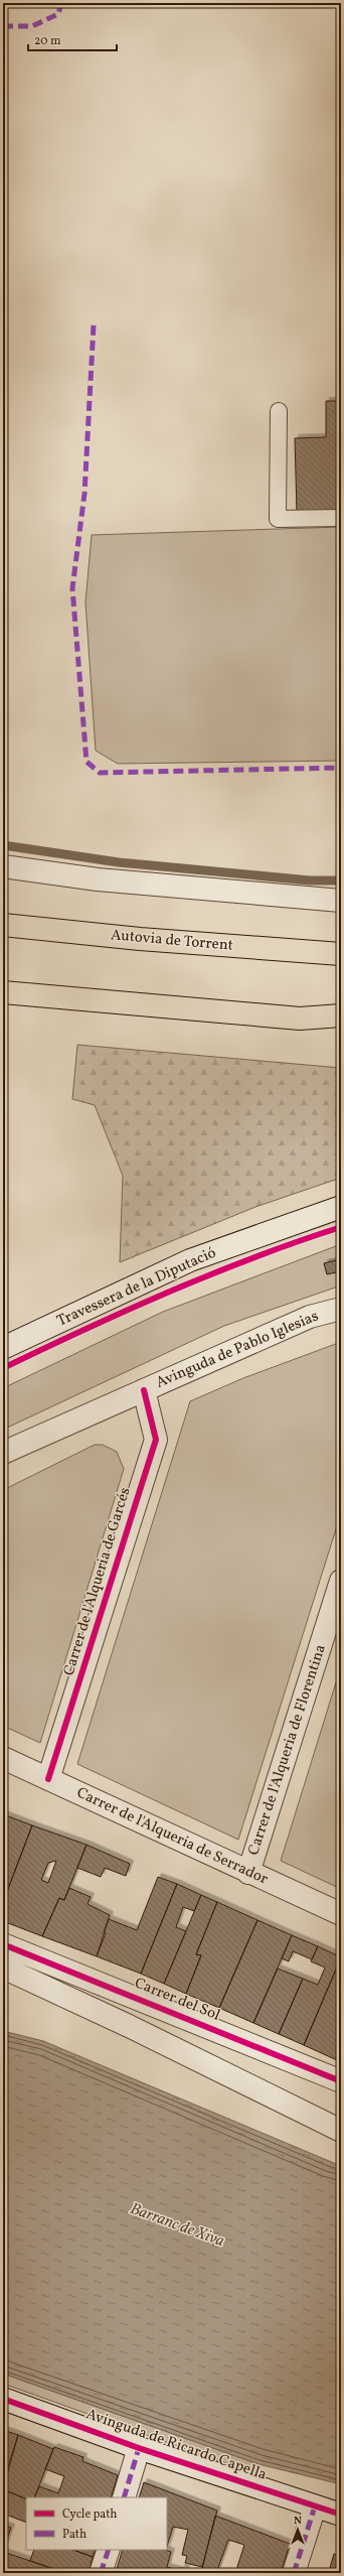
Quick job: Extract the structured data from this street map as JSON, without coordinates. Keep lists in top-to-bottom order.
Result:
{
  "streets": {
    "highway": ["Autovia de Torrent"],
    "street": [
      "Travessera de la Diputació",
      "Avinguda de Pablo Iglesias",
      "Carrer de l'Alqueria de Garcés",
      "Carrer de l'Alqueria de Florentina",
      "Carrer de l'Alqueria de Serrador",
      "Carrer del Sol",
      "Avinguda de Ricardo Capella"
    ]
  },
  "crossings": [
    ["Avinguda de Pablo Iglesias", "Carrer de l'Alqueria de Garcés"],
    ["Carrer de l'Alqueria de Garcés", "Carrer de l'Alqueria de Serrador"],
    ["Carrer de l'Alqueria de Florentina", "Carrer de l'Alqueria de Serrador"]
  ],
  "water": ["Barranc de Xiva"],
  "legend": ["Cycle path", "Path"],
  "scale_bar": "20 m",
  "north": "top"
}
